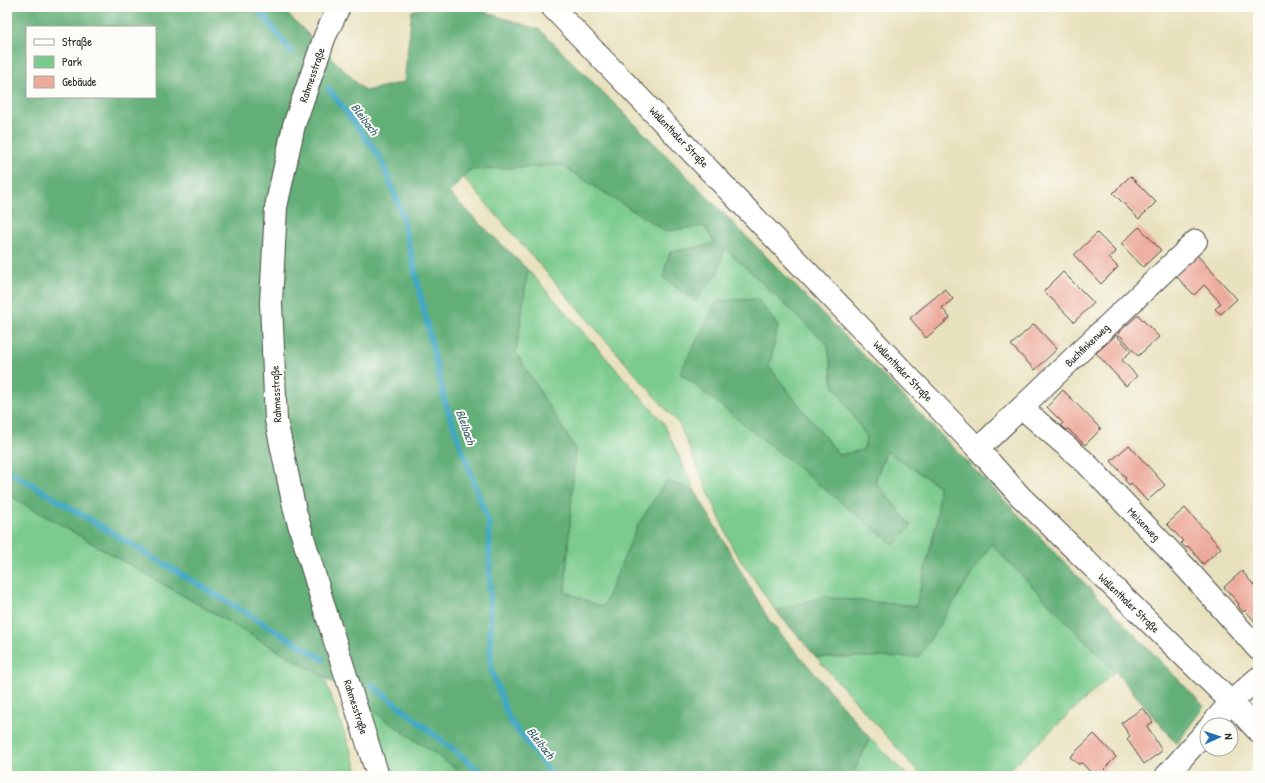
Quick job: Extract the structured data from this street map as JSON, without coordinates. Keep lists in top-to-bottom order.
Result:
{
  "streets": {
    "street": [
      "Rahmesstraße",
      "Wallenthaler Straße",
      "Buchfinkenweg",
      "Meisenweg"
    ]
  },
  "crossings": [
    ["Wallenthaler Straße", "Buchfinkenweg"],
    ["Buchfinkenweg", "Meisenweg"]
  ],
  "water": ["Bleibach"],
  "legend": ["Straße", "Park", "Gebäude"],
  "north": "right"
}
